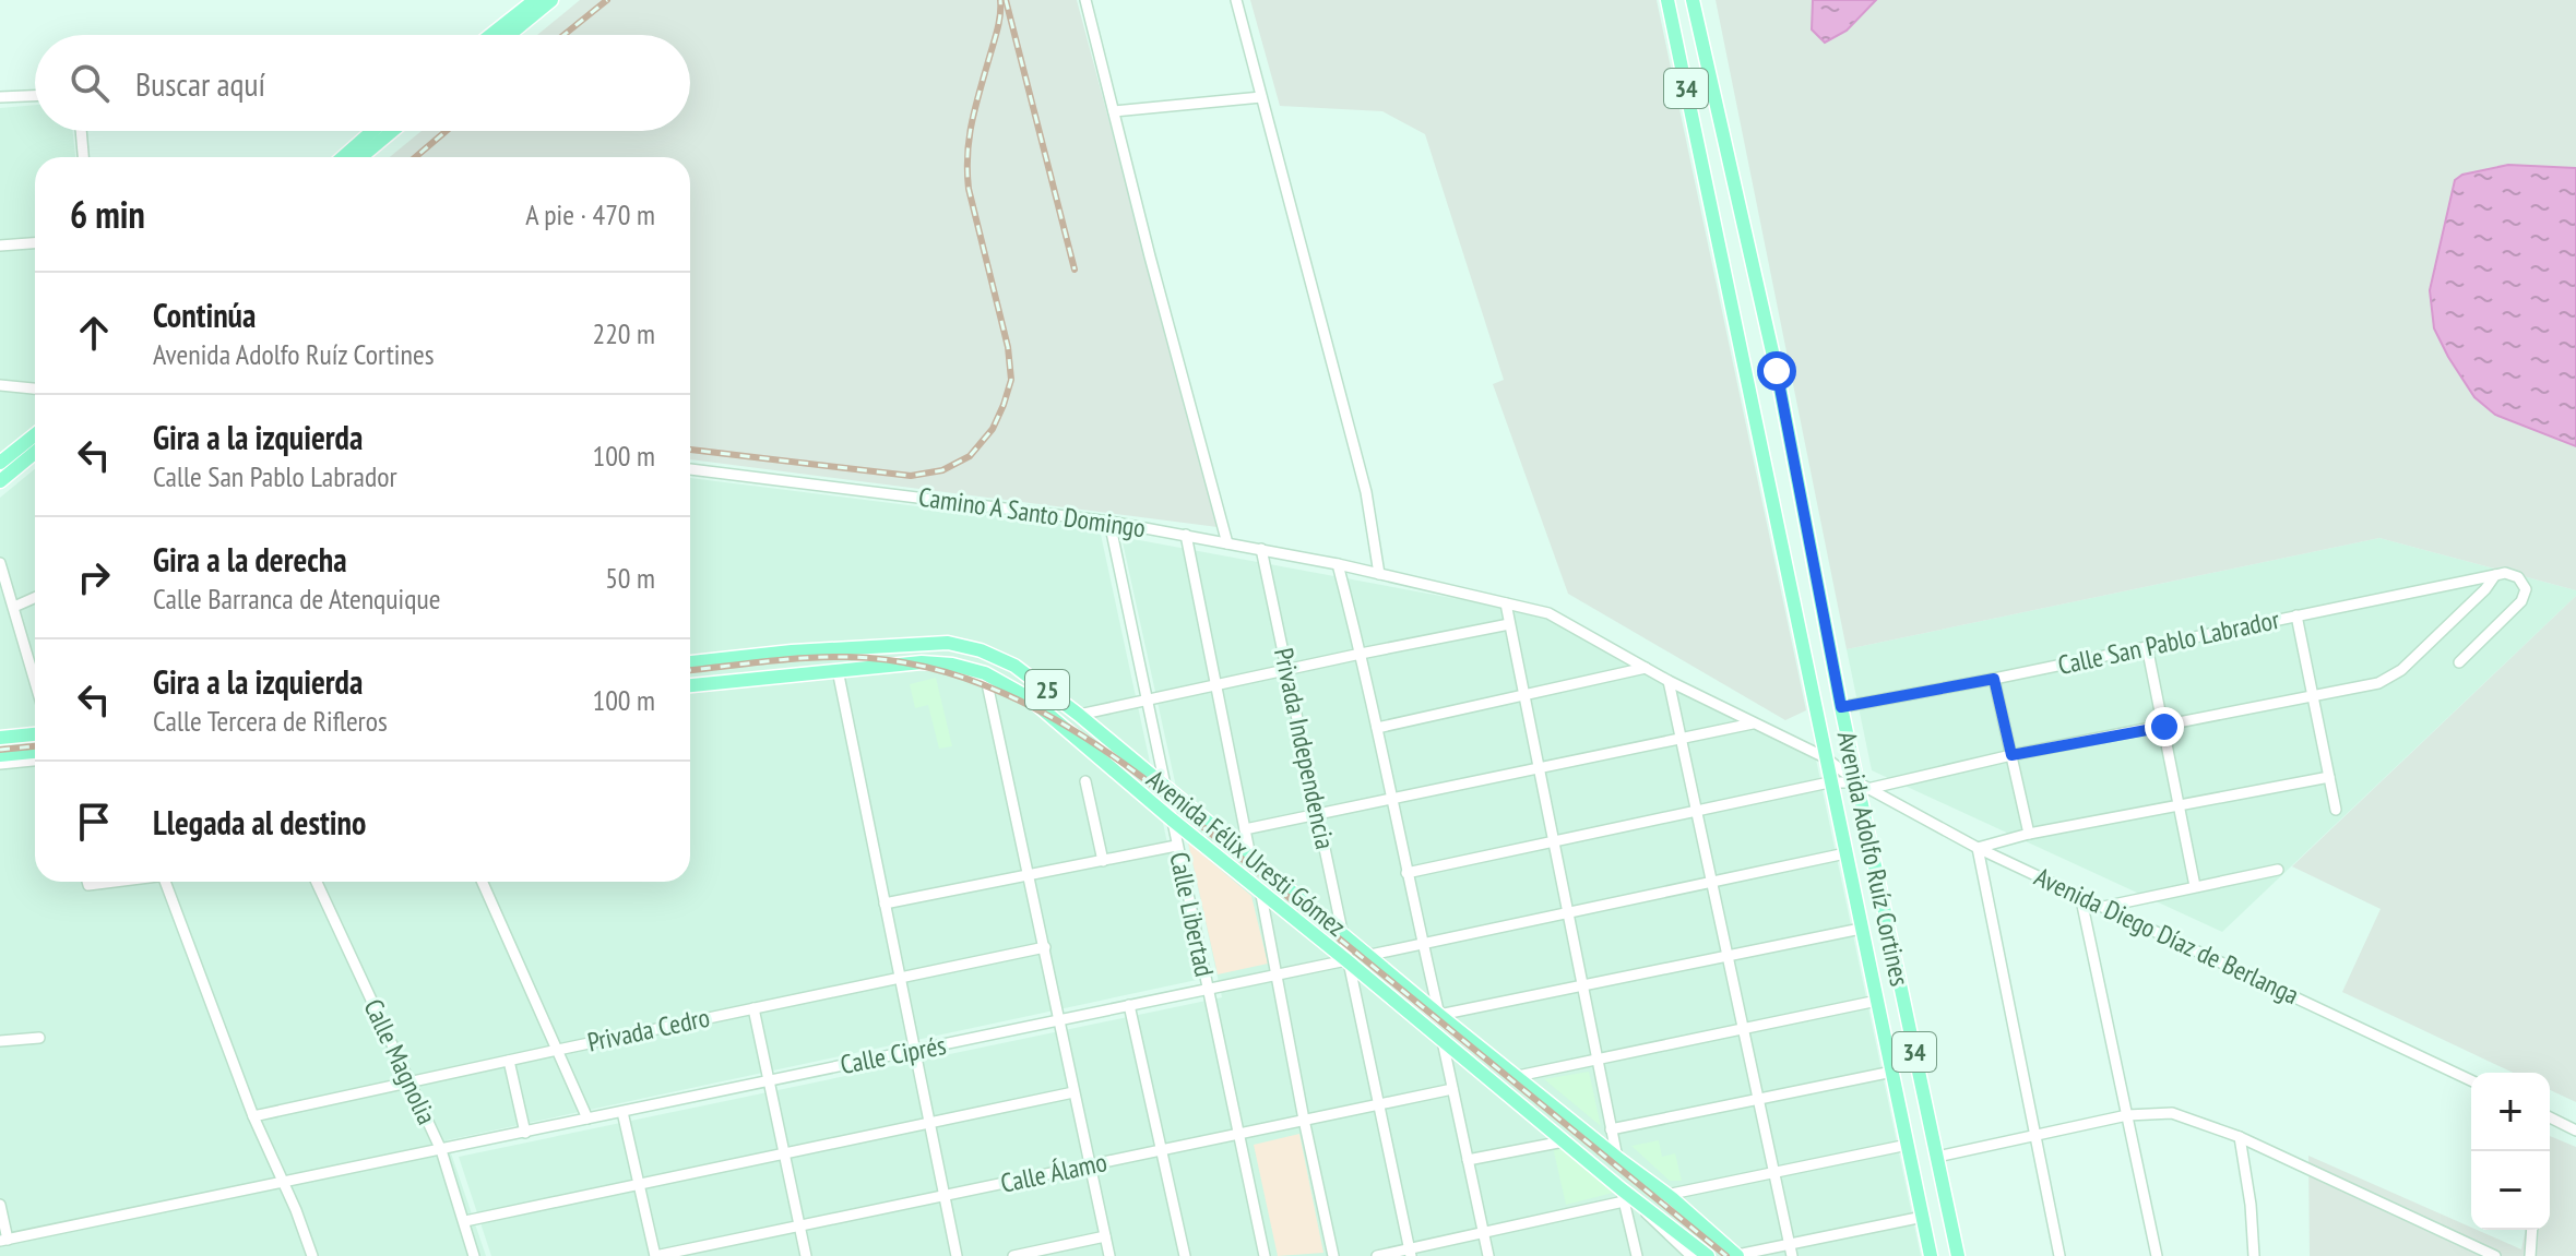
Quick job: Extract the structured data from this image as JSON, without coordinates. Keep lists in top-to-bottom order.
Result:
{
  "streets": {
    "main road": [
      "34",
      "25",
      "Avenida Félix Uresti Gómez",
      "Avenida Adolfo Ruíz Cortines"
    ],
    "street": [
      "Camino A Santo Domingo",
      "Calle San Pablo Labrador",
      "Privada Independencia",
      "Calle Libertad",
      "Avenida Diego Díaz de Berlanga",
      "Privada Cedro",
      "Calle Ciprés",
      "Calle Magnolia",
      "Calle Álamo"
    ]
  },
  "crossings": [
    ["Camino A Santo Domingo", "Privada Independencia"],
    ["Camino A Santo Domingo", "Calle Libertad"],
    ["Calle San Pablo Labrador", "Avenida Adolfo Ruíz Cortines"],
    ["Privada Independencia", "Avenida Félix Uresti Gómez"],
    ["Privada Independencia", "Calle Ciprés"],
    ["Privada Independencia", "Calle Álamo"],
    ["Avenida Félix Uresti Gómez", "Calle Libertad"],
    ["Avenida Félix Uresti Gómez", "Calle Ciprés"],
    ["Avenida Adolfo Ruíz Cortines", "Avenida Diego Díaz de Berlanga"],
    ["Calle Libertad", "Calle Ciprés"],
    ["Calle Libertad", "Calle Álamo"],
    ["Privada Cedro", "Calle Magnolia"],
    ["Calle Ciprés", "Calle Magnolia"]
  ],
  "page": {
    "search": "Buscar aquí",
    "heading": ["6 min", "A pie · 470 m"],
    "list": [
      ["Continúa", "Avenida Adolfo Ruíz Cortines", "220 m"],
      ["Gira a la izquierda", "Calle San Pablo Labrador", "100 m"],
      ["Gira a la derecha", "Calle Barranca de Atenquique", "50 m"],
      ["Gira a la izquierda", "Calle Tercera de Rifleros", "100 m"],
      "Llegada al destino"
    ],
    "map_buttons": ["+", "−"]
  }
}
